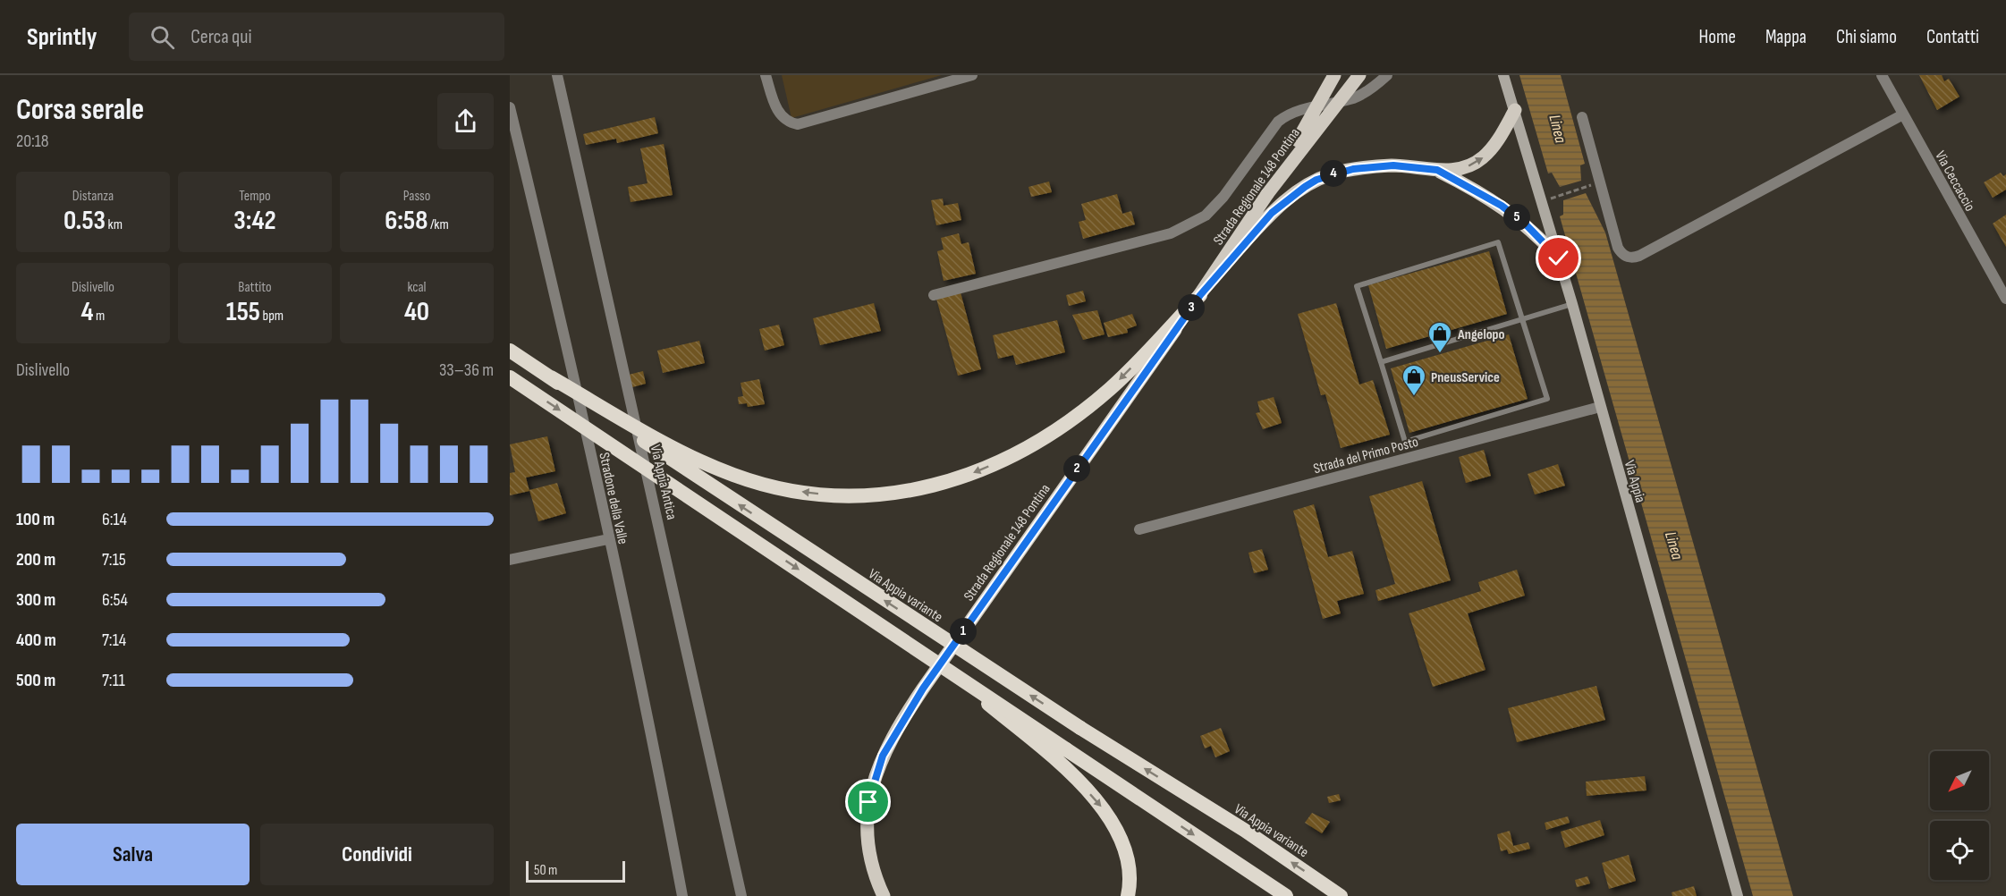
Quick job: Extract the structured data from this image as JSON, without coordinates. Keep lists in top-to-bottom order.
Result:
{
  "streets": {
    "highway": ["Via Appia variante"],
    "main road": ["Strada Regionale 148 Pontina", "Via Appia"],
    "street": [
      "Via Ceccaccio",
      "Strada del Primo Posto",
      "Via Appia Antica",
      "Stradone della Valle"
    ]
  },
  "crossings": [
    ["Strada del Primo Posto", "Via Appia"]
  ],
  "water": ["Linea"],
  "places": {
    "shop": ["Angelopo", "PneusService"]
  },
  "scale_bar": "50 m",
  "north": "bottom left",
  "page": {
    "header": "Sprintly",
    "search": "Cerca qui",
    "nav": [
      "Home",
      "Mappa",
      "Chi siamo",
      "Contatti"
    ],
    "heading": ["Corsa serale", "20:18"],
    "pins": [
      "4",
      "5",
      "3",
      "2",
      "1"
    ],
    "stats": [
      ["Distanza", "0.53 km"],
      ["Tempo", "3:42"],
      ["Passo", "6:58 /km"],
      ["Dislivello", "4 m"],
      ["Battito", "155 bpm"],
      ["kcal", "40"]
    ],
    "chart": ["Dislivello", "33–36 m"],
    "list": [
      {
        "name": "100 m",
        "note": "6:14"
      },
      {
        "name": "200 m",
        "note": "7:15"
      },
      {
        "name": "300 m",
        "note": "6:54"
      },
      {
        "name": "400 m",
        "note": "7:14"
      },
      {
        "name": "500 m",
        "note": "7:11"
      }
    ],
    "buttons": ["Salva", "Condividi"],
    "scale": "50 m"
  }
}
